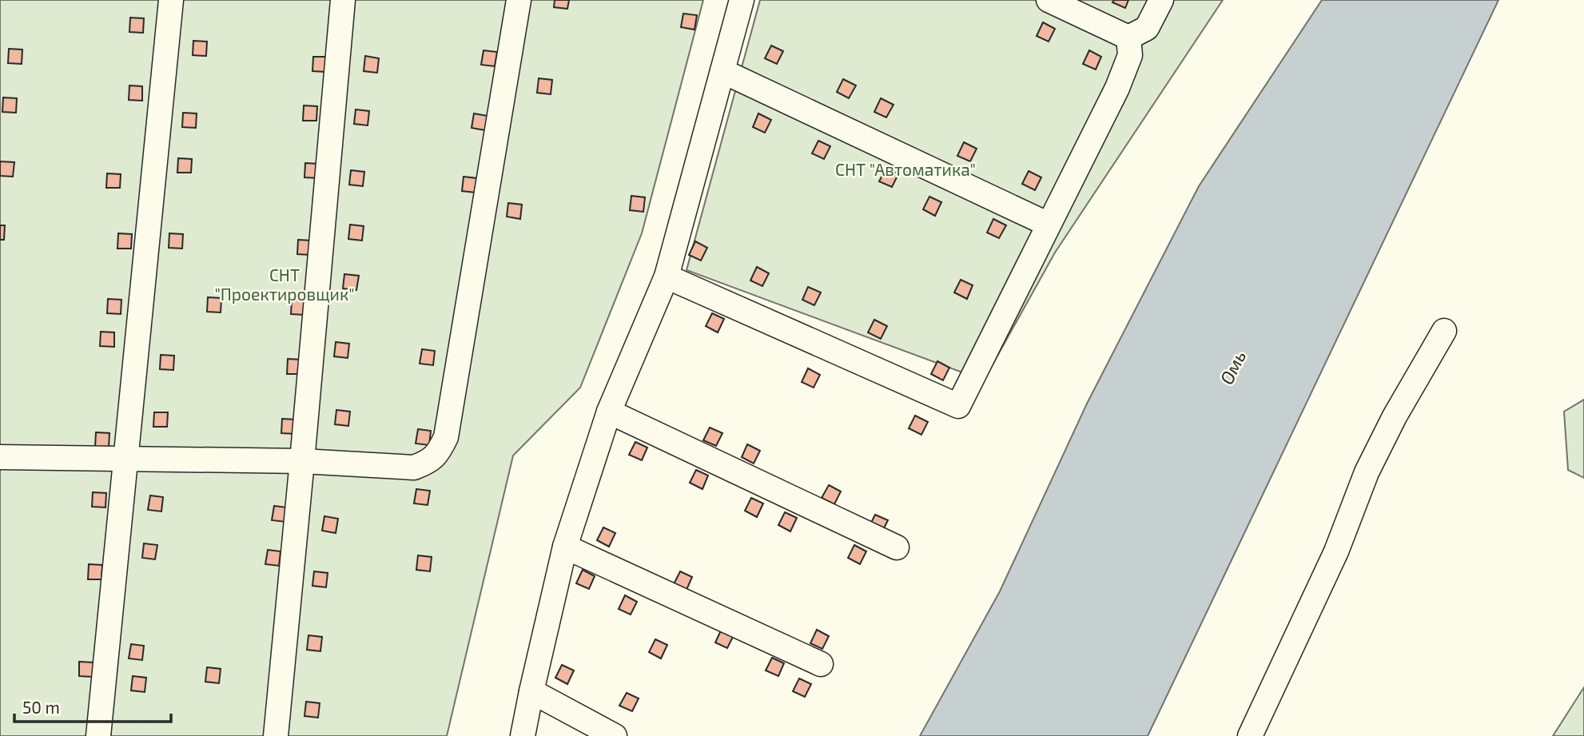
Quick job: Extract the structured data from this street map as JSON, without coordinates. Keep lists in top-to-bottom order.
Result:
{
  "water": ["Омь"],
  "parks": ["СНТ \"Автоматика\"", "СНТ \"Проектировщик\""],
  "scale_bar": "50 m"
}
